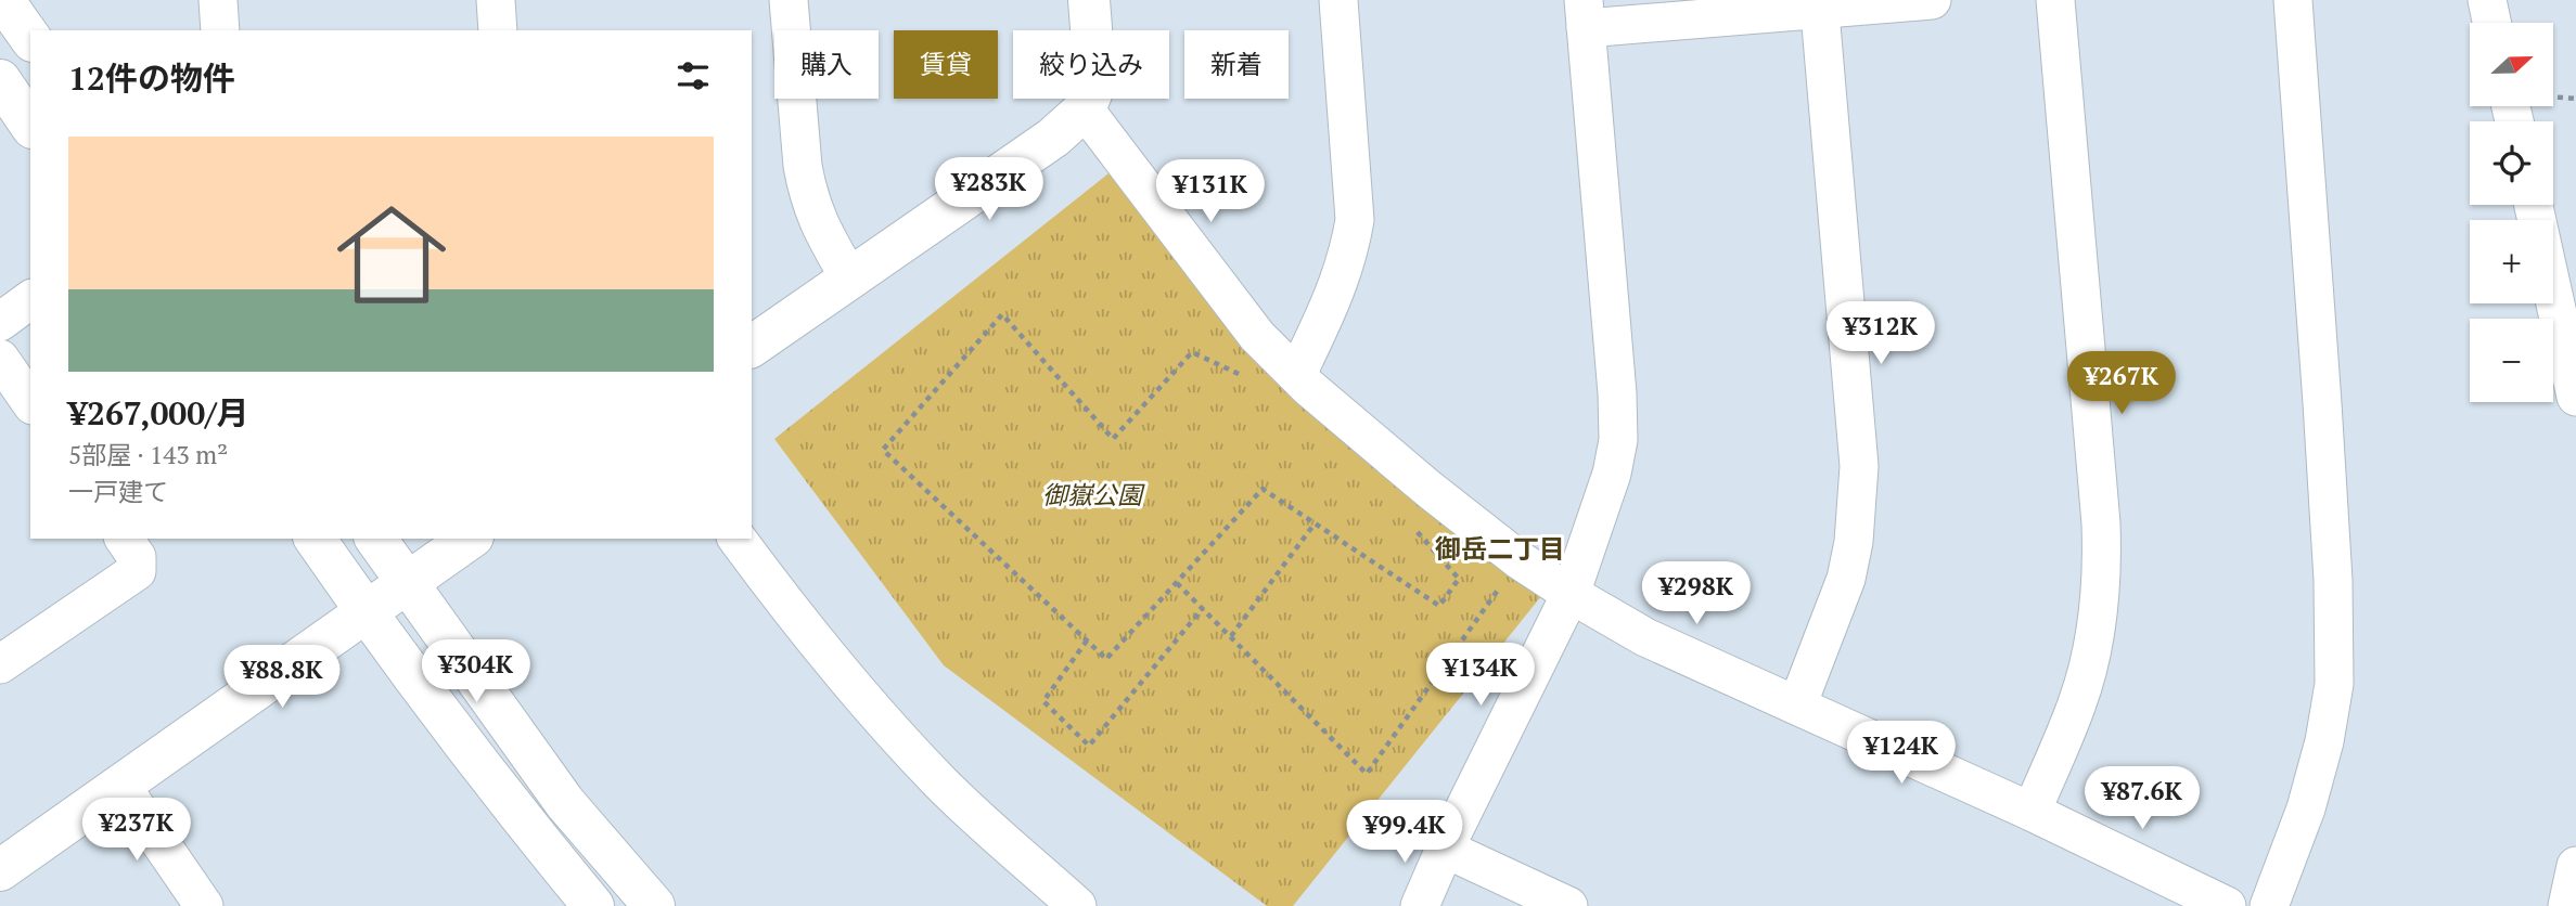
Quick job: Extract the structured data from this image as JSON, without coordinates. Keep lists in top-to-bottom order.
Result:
{
  "districts": ["御岳二丁目"],
  "parks": ["御嶽公園"],
  "north": "right",
  "page": {
    "map_buttons": ["+", "−"],
    "chip": [
      "購入",
      "賃貸",
      "絞り込み",
      "新着"
    ],
    "heading": "12件の物件",
    "list": [
      {
        "name": "¥267,000/月",
        "note": "5部屋 · 143 m² · 一戸建て"
      }
    ],
    "price": [
      "¥283K",
      "¥131K",
      "¥312K",
      "¥267K",
      "¥298K",
      "¥304K",
      "¥134K",
      "¥88.8K",
      "¥124K",
      "¥87.6K",
      "¥237K",
      "¥99.4K"
    ]
  }
}
